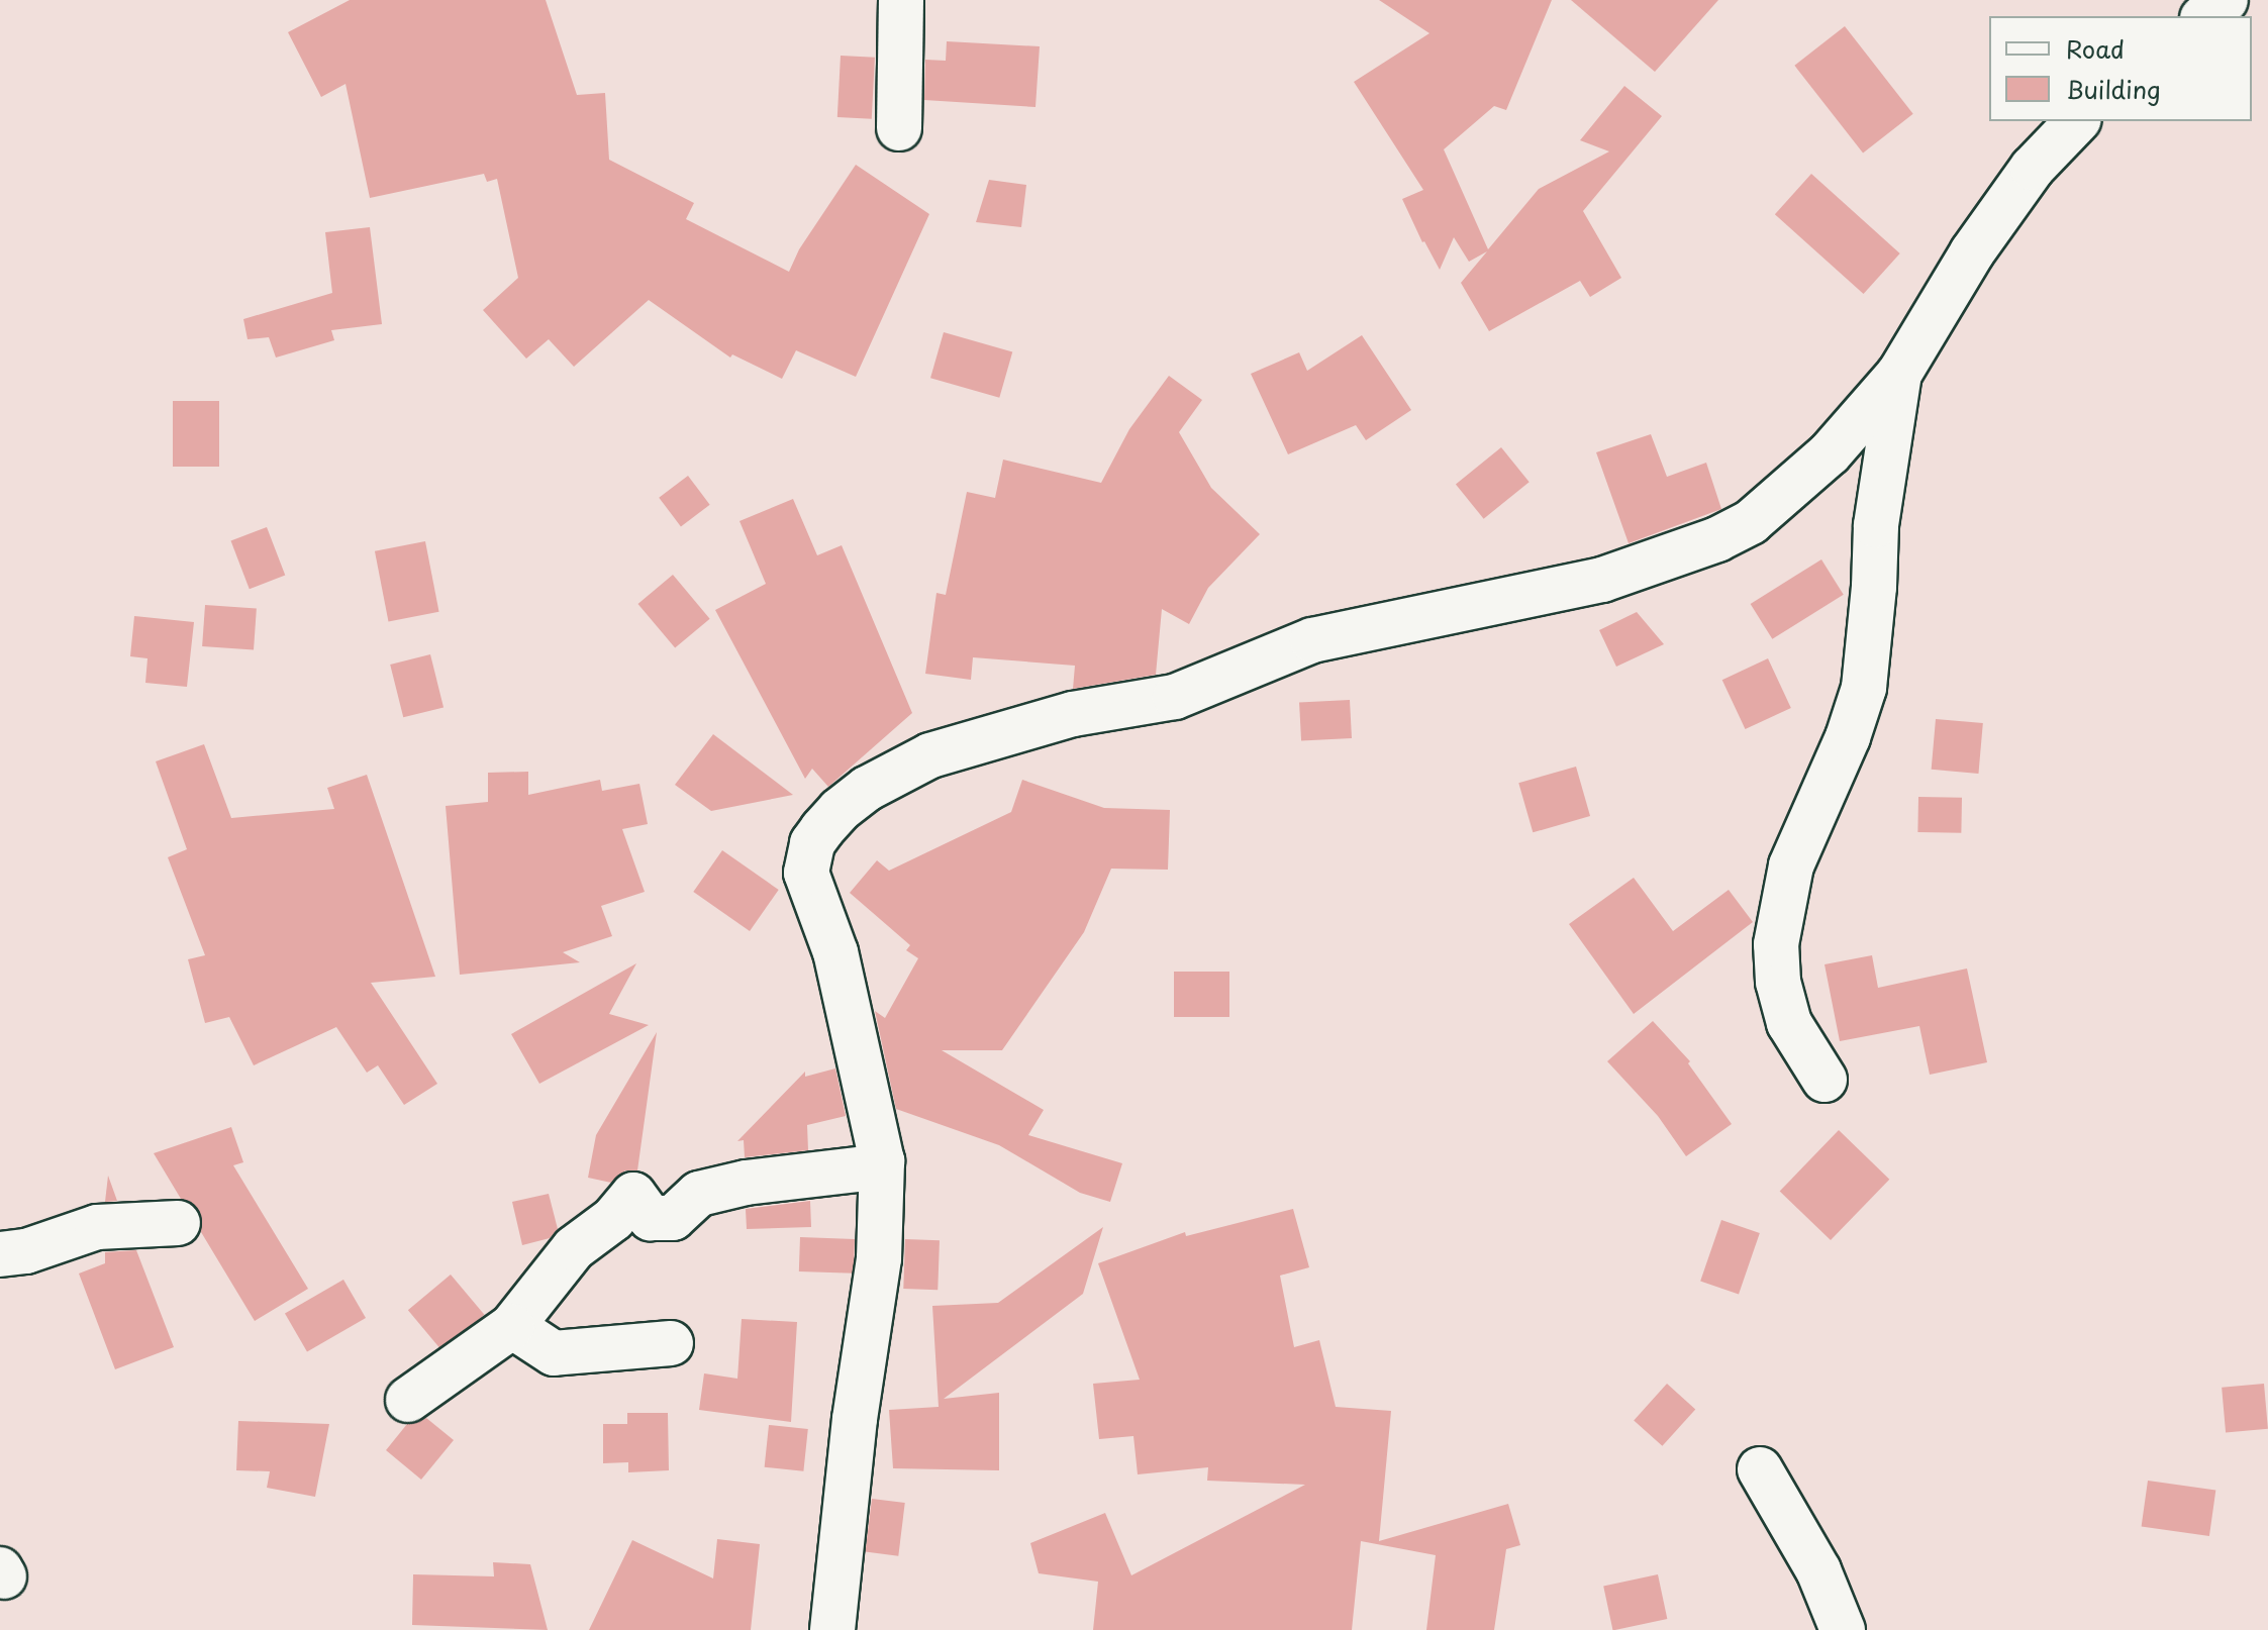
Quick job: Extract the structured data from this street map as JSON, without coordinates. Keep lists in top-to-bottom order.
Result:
{
  "legend": ["Road", "Building"]
}
